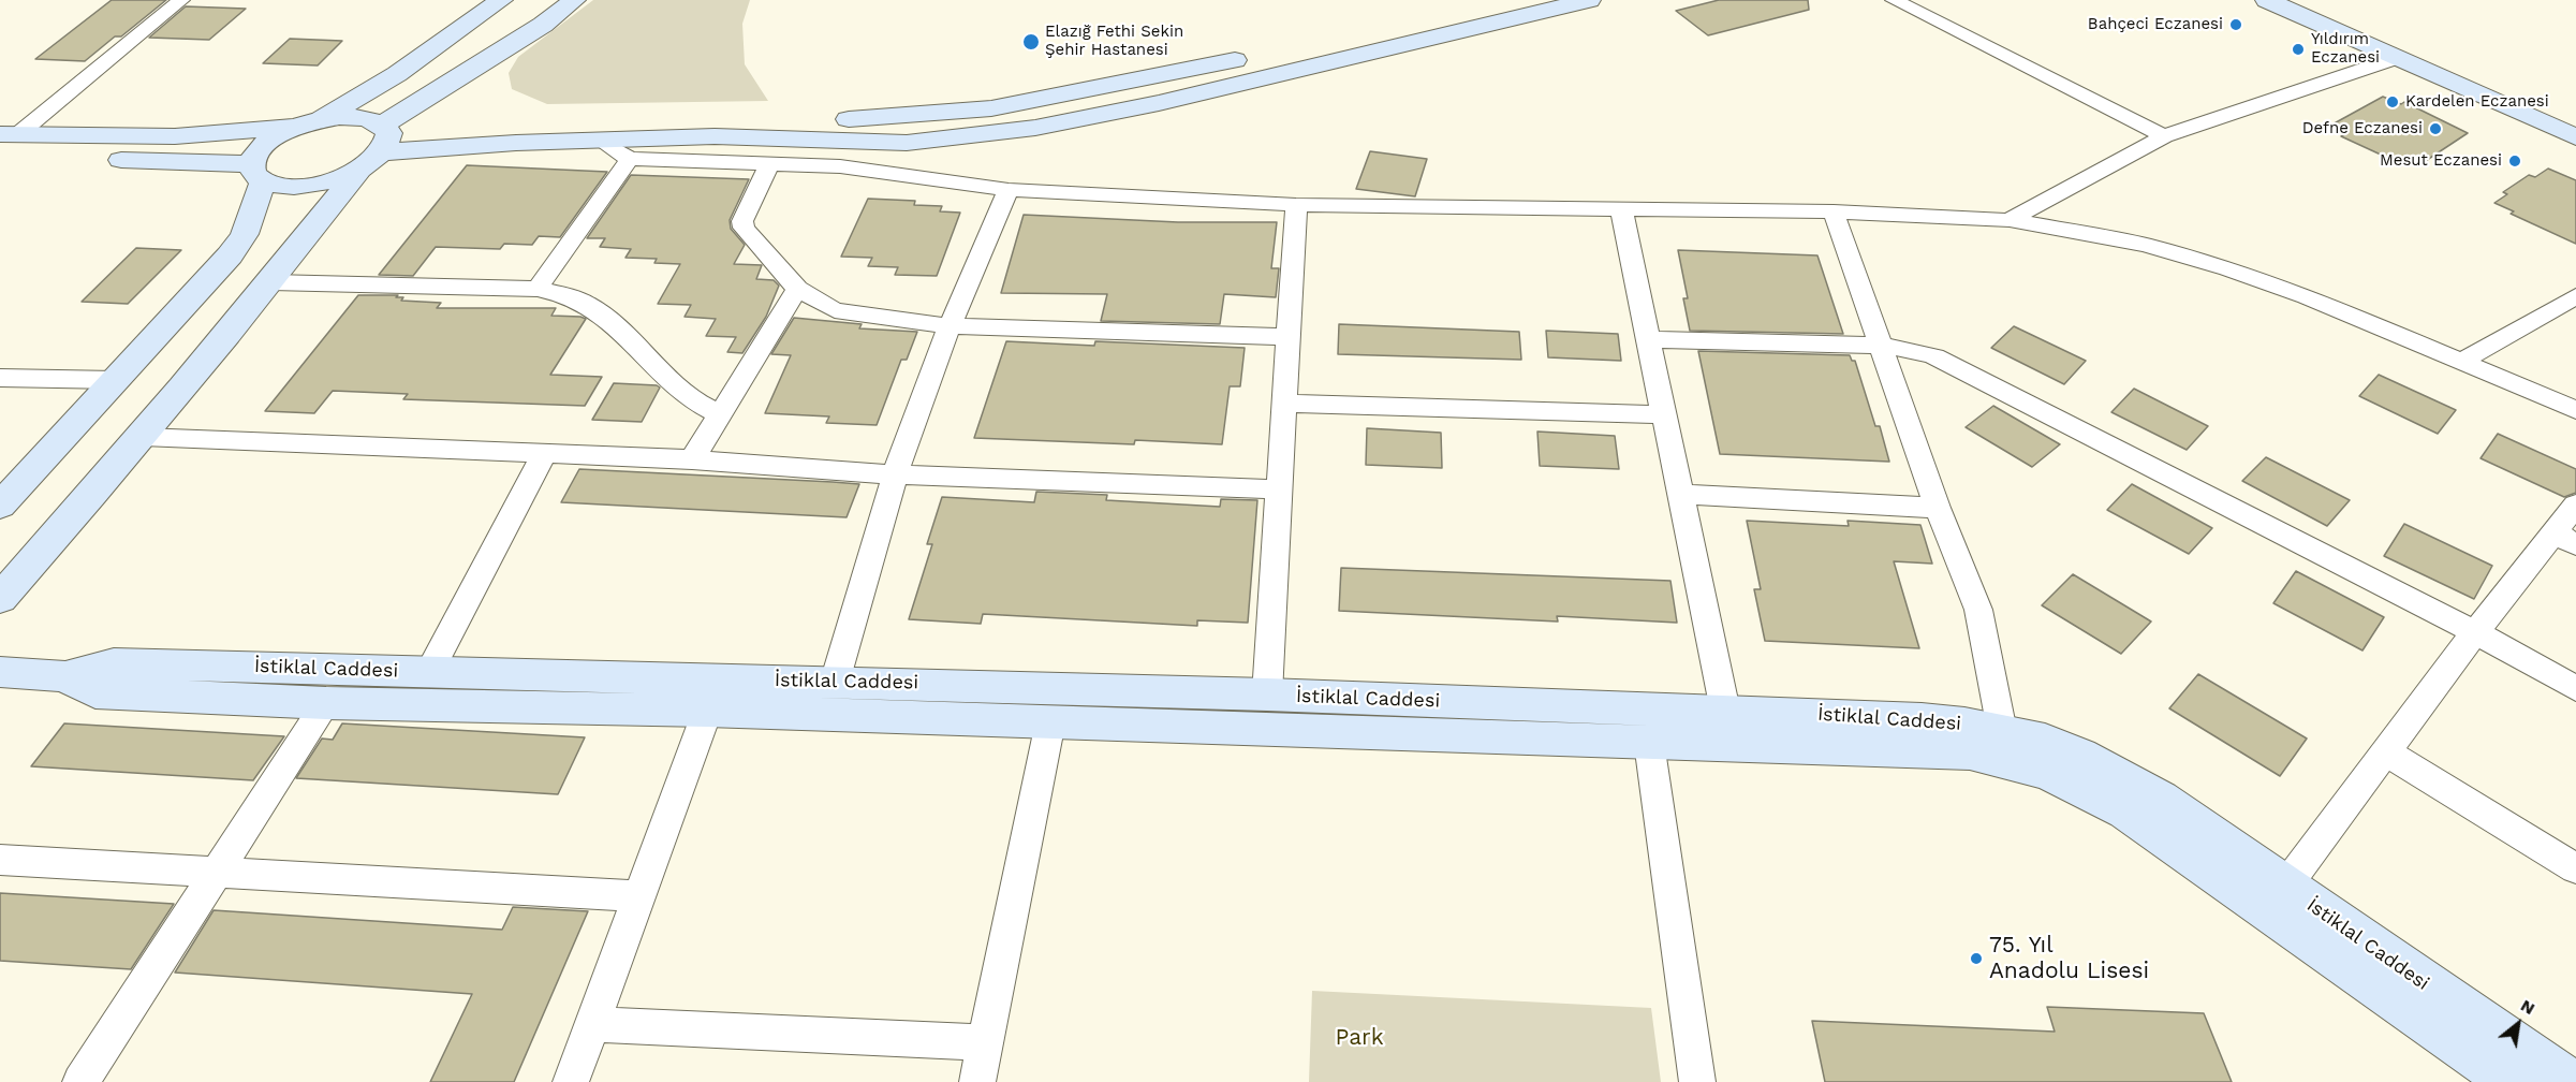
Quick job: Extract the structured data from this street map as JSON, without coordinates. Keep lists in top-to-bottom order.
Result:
{
  "streets": {
    "street": ["İstiklal Caddesi"]
  },
  "parks": ["Park"],
  "places": [
    "Bahçeci Eczanesi",
    "Elazığ Fethi Sekin Şehir Hastanesi",
    "Yıldırım Eczanesi",
    "Kardelen Eczanesi",
    "Defne Eczanesi",
    "Mesut Eczanesi",
    "75. Yıl Anadolu Lisesi"
  ],
  "north": "top right"
}
